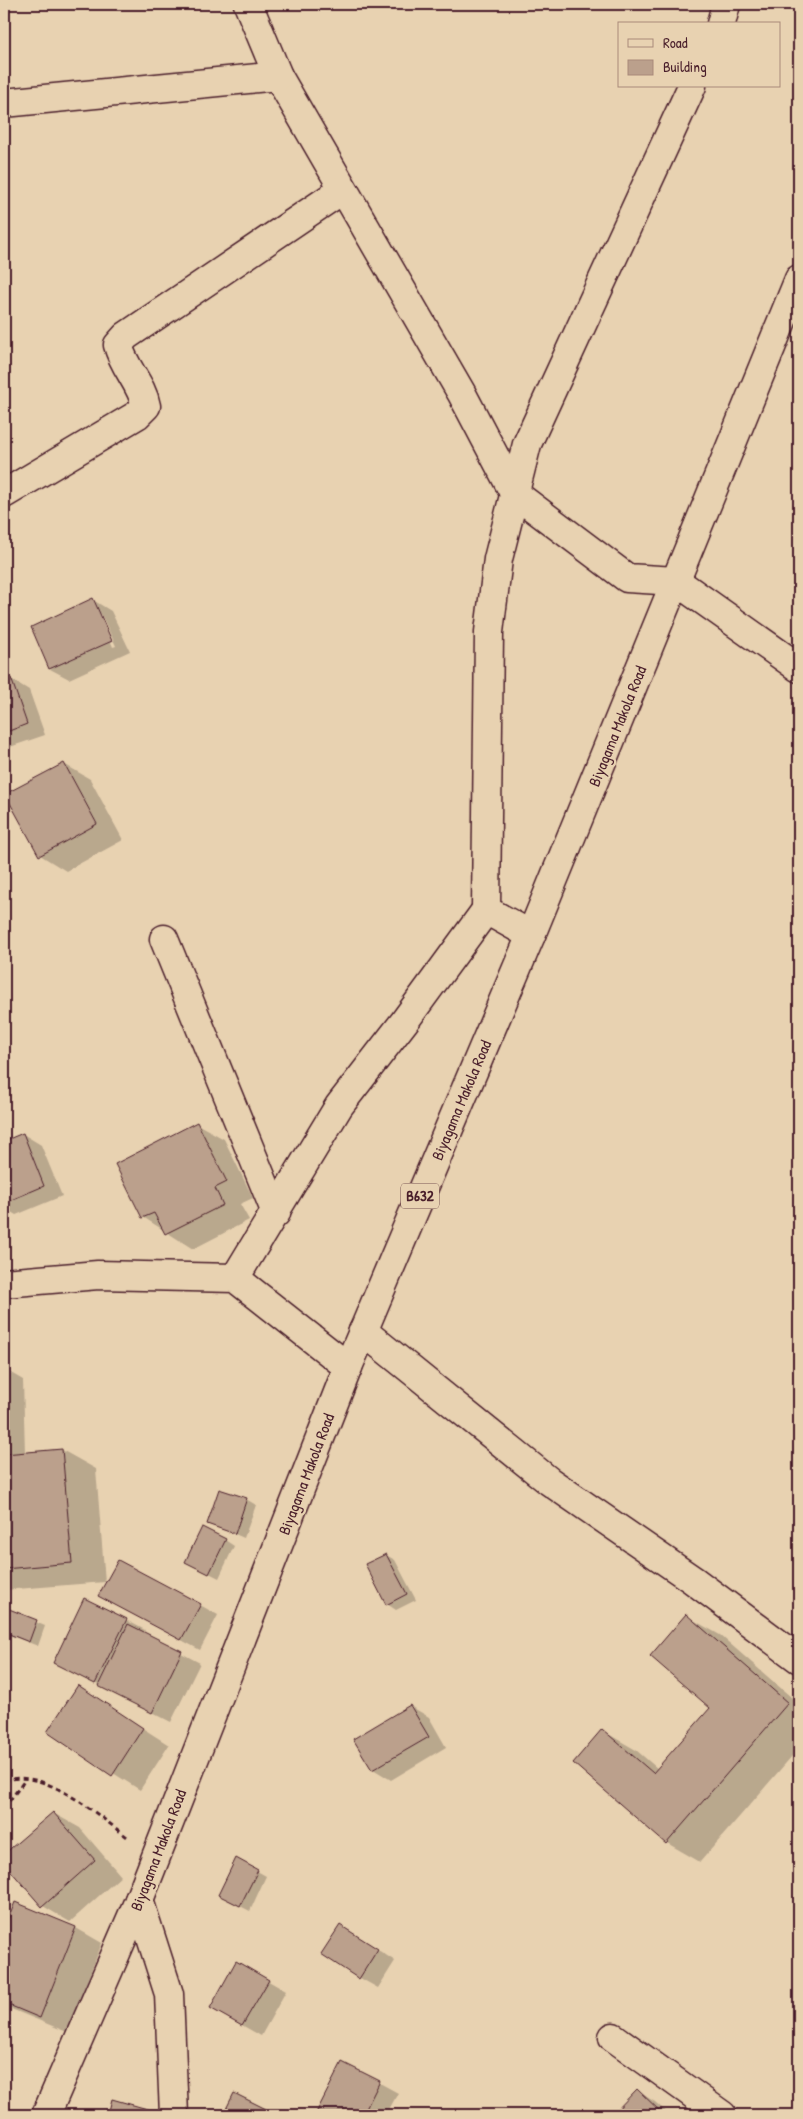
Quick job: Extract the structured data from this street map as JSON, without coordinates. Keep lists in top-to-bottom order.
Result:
{
  "streets": {
    "street": ["Biyagama Makola Road", "B632"]
  },
  "legend": ["Road", "Building"]
}
